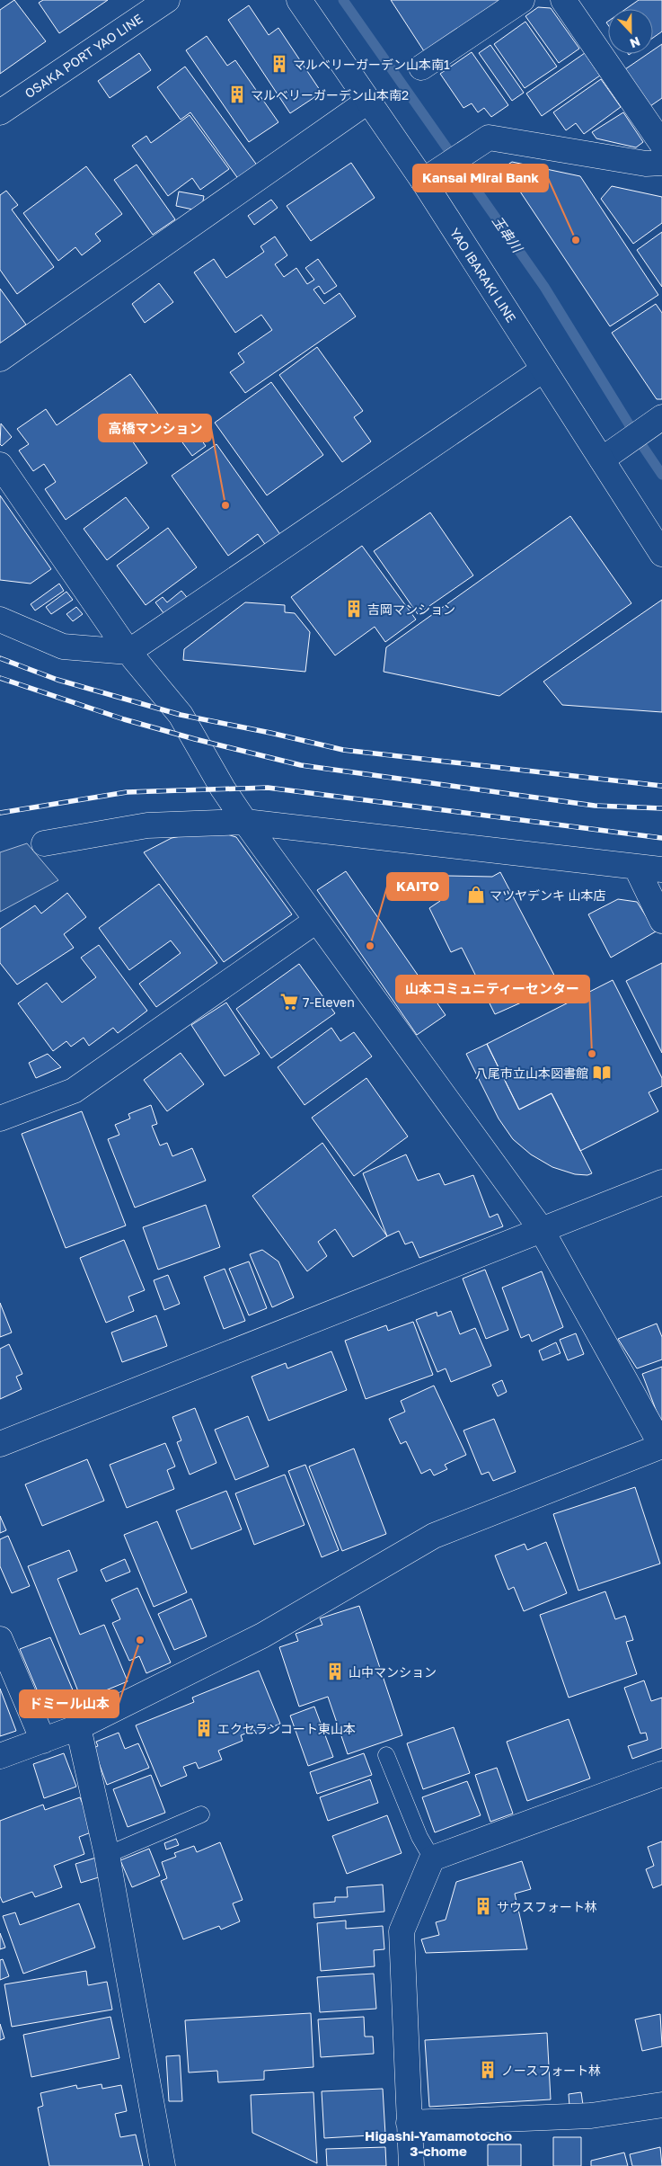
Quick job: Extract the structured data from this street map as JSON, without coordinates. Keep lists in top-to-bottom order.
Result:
{
  "streets": {
    "street": ["OSAKA PORT YAO LINE", "YAO IBARAKI LINE"]
  },
  "districts": ["Higashi-Yamamotocho 3-chome"],
  "water": ["玉串川"],
  "places": {
    "building": [
      "マルベリーガーデン山本南1",
      "マルベリーガーデン山本南2",
      "吉岡マンション",
      "山中マンション",
      "エクセランコート東山本",
      "サウスフォート林",
      "ノースフォート林"
    ],
    "other": [
      "Kansai Mirai Bank",
      "高橋マンション",
      "KAITO",
      "山本コミュニティーセンター",
      "ドミール山本"
    ],
    "shop": ["マツヤデンキ 山本店"],
    "supermarket": ["7-Eleven"],
    "library": ["八尾市立山本図書館"]
  },
  "north": "bottom"
}
